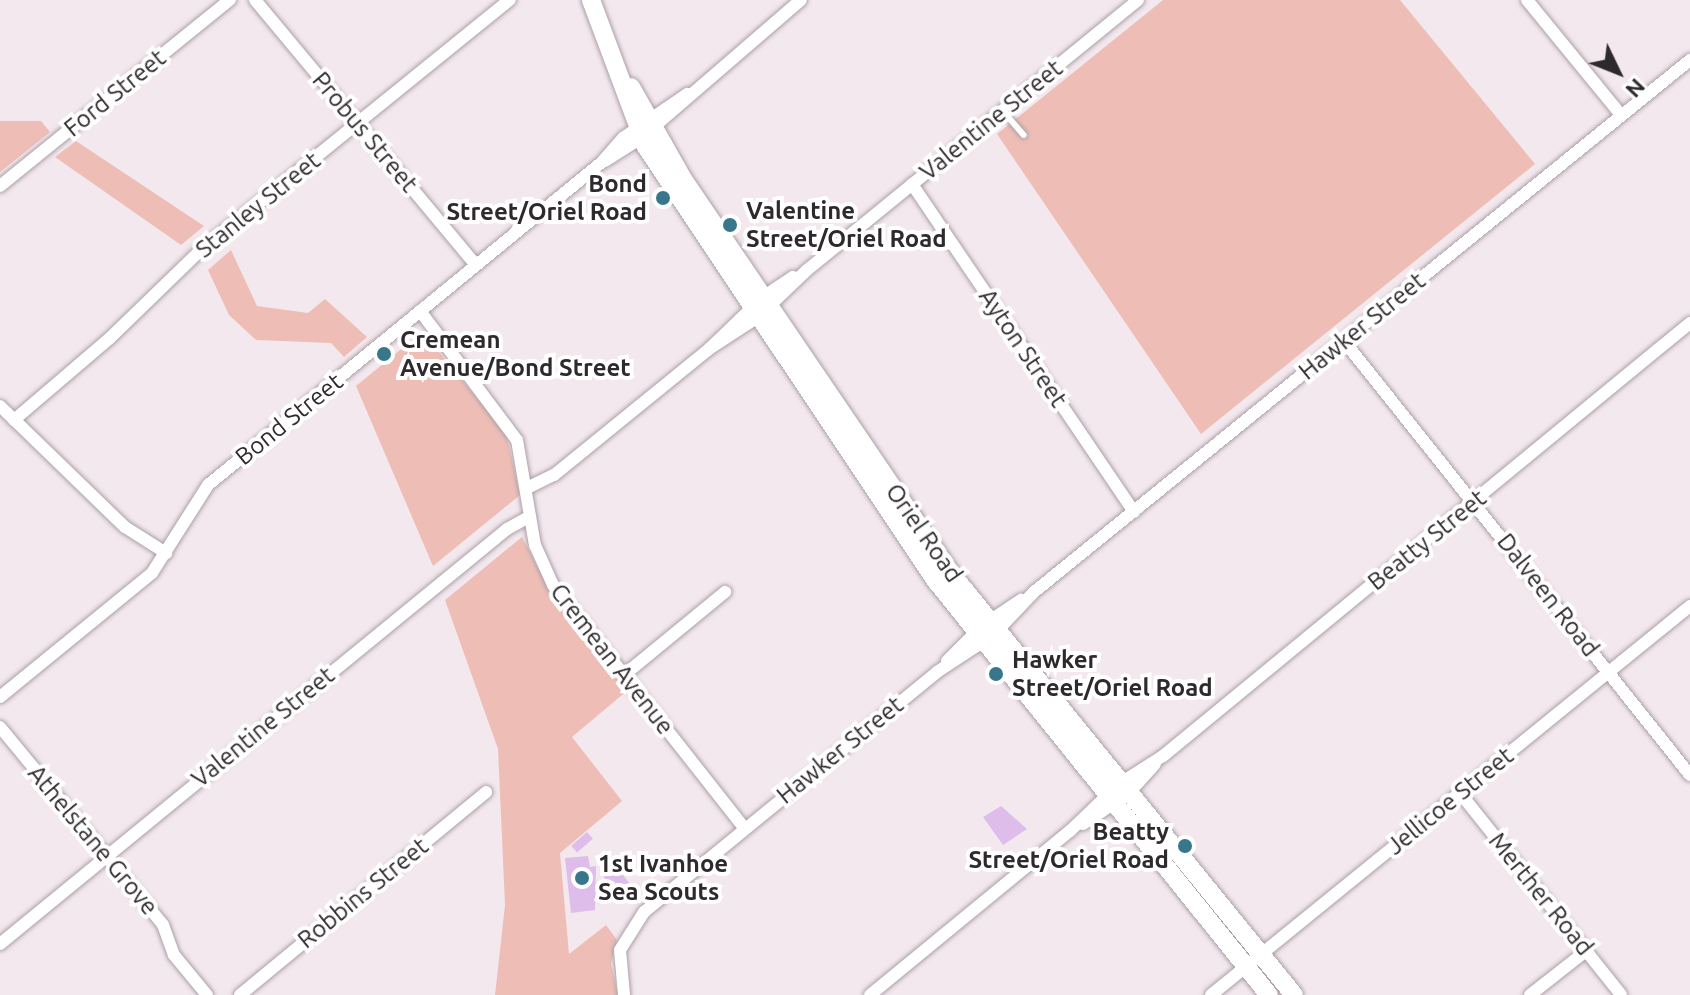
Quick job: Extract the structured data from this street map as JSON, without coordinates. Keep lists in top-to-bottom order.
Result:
{
  "streets": {
    "main road": ["Oriel Road"],
    "street": [
      "Ford Street",
      "Valentine Street",
      "Probus Street",
      "Stanley Street",
      "Hawker Street",
      "Ayton Street",
      "Bond Street",
      "Beatty Street",
      "Dalveen Road",
      "Cremean Avenue",
      "Jellicoe Street",
      "Athelstane Grove",
      "Robbins Street",
      "Merther Road"
    ]
  },
  "crossings": [
    ["Valentine Street", "Ayton Street"],
    ["Valentine Street", "Oriel Road"],
    ["Valentine Street", "Cremean Avenue"],
    ["Valentine Street", "Athelstane Grove"],
    ["Probus Street", "Stanley Street"],
    ["Probus Street", "Bond Street"],
    ["Hawker Street", "Ayton Street"],
    ["Hawker Street", "Oriel Road"],
    ["Hawker Street", "Dalveen Road"],
    ["Hawker Street", "Cremean Avenue"],
    ["Bond Street", "Oriel Road"],
    ["Bond Street", "Cremean Avenue"],
    ["Oriel Road", "Beatty Street"],
    ["Oriel Road", "Jellicoe Street"],
    ["Beatty Street", "Dalveen Road"],
    ["Dalveen Road", "Jellicoe Street"],
    ["Jellicoe Street", "Merther Road"]
  ],
  "places": [
    "Bond Street/Oriel Road",
    "Valentine Street/Oriel Road",
    "Cremean Avenue/Bond Street",
    "Hawker Street/Oriel Road",
    "Beatty Street/Oriel Road",
    "1st Ivanhoe Sea Scouts"
  ],
  "north": "bottom right"
}
